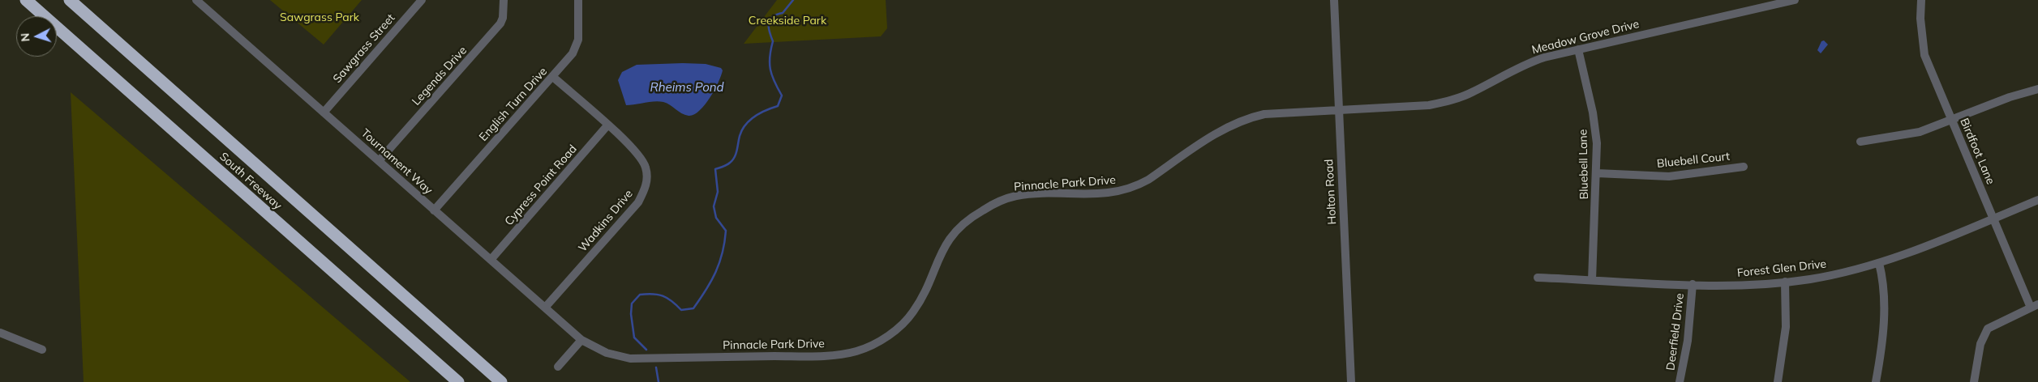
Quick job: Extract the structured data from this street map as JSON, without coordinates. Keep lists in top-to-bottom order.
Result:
{
  "streets": {
    "highway": ["South Freeway"],
    "street": [
      "Meadow Grove Drive",
      "Sawgrass Street",
      "Legends Drive",
      "English Turn Drive",
      "Birdfoot Lane",
      "Bluebell Court",
      "Tournament Way",
      "Bluebell Lane",
      "Pinnacle Park Drive",
      "Cypress Point Road",
      "Holton Road",
      "Wadkins Drive",
      "Forest Glen Drive",
      "Deerfield Drive"
    ]
  },
  "crossings": [
    ["Meadow Grove Drive", "Bluebell Lane"],
    ["Meadow Grove Drive", "Pinnacle Park Drive"],
    ["Meadow Grove Drive", "Holton Road"],
    ["Sawgrass Street", "Tournament Way"],
    ["Legends Drive", "Tournament Way"],
    ["English Turn Drive", "Tournament Way"],
    ["English Turn Drive", "Wadkins Drive"],
    ["Birdfoot Lane", "Forest Glen Drive"],
    ["Bluebell Court", "Bluebell Lane"],
    ["Tournament Way", "Pinnacle Park Drive"],
    ["Tournament Way", "Cypress Point Road"],
    ["Tournament Way", "Wadkins Drive"],
    ["Bluebell Lane", "Forest Glen Drive"],
    ["Pinnacle Park Drive", "Holton Road"],
    ["Cypress Point Road", "Wadkins Drive"],
    ["Forest Glen Drive", "Deerfield Drive"]
  ],
  "water": ["Rheims Pond"],
  "parks": ["Sawgrass Park", "Creekside Park"],
  "north": "left"
}
